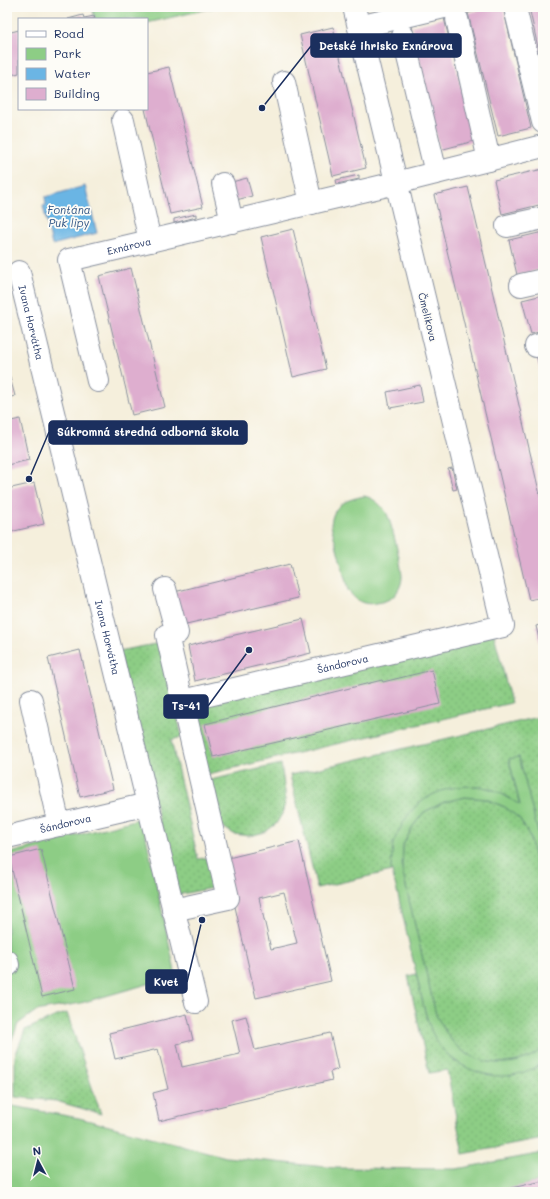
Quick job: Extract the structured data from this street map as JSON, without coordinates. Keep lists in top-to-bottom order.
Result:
{
  "streets": {
    "street": [
      "Exnárova",
      "Čmelíkova",
      "Ivana Horvátha",
      "Šándorova"
    ]
  },
  "crossings": [
    ["Exnárova", "Čmelíkova"],
    ["Čmelíkova", "Šándorova"],
    ["Ivana Horvátha", "Šándorova"]
  ],
  "water": ["Fontána Puk lipy"],
  "places": [
    "Detské ihrisko Exnárova",
    "Súkromná stredná odborná škola",
    "Ts-41",
    "Kvet"
  ],
  "legend": [
    "Road",
    "Park",
    "Water",
    "Building"
  ],
  "north": "top"
}
